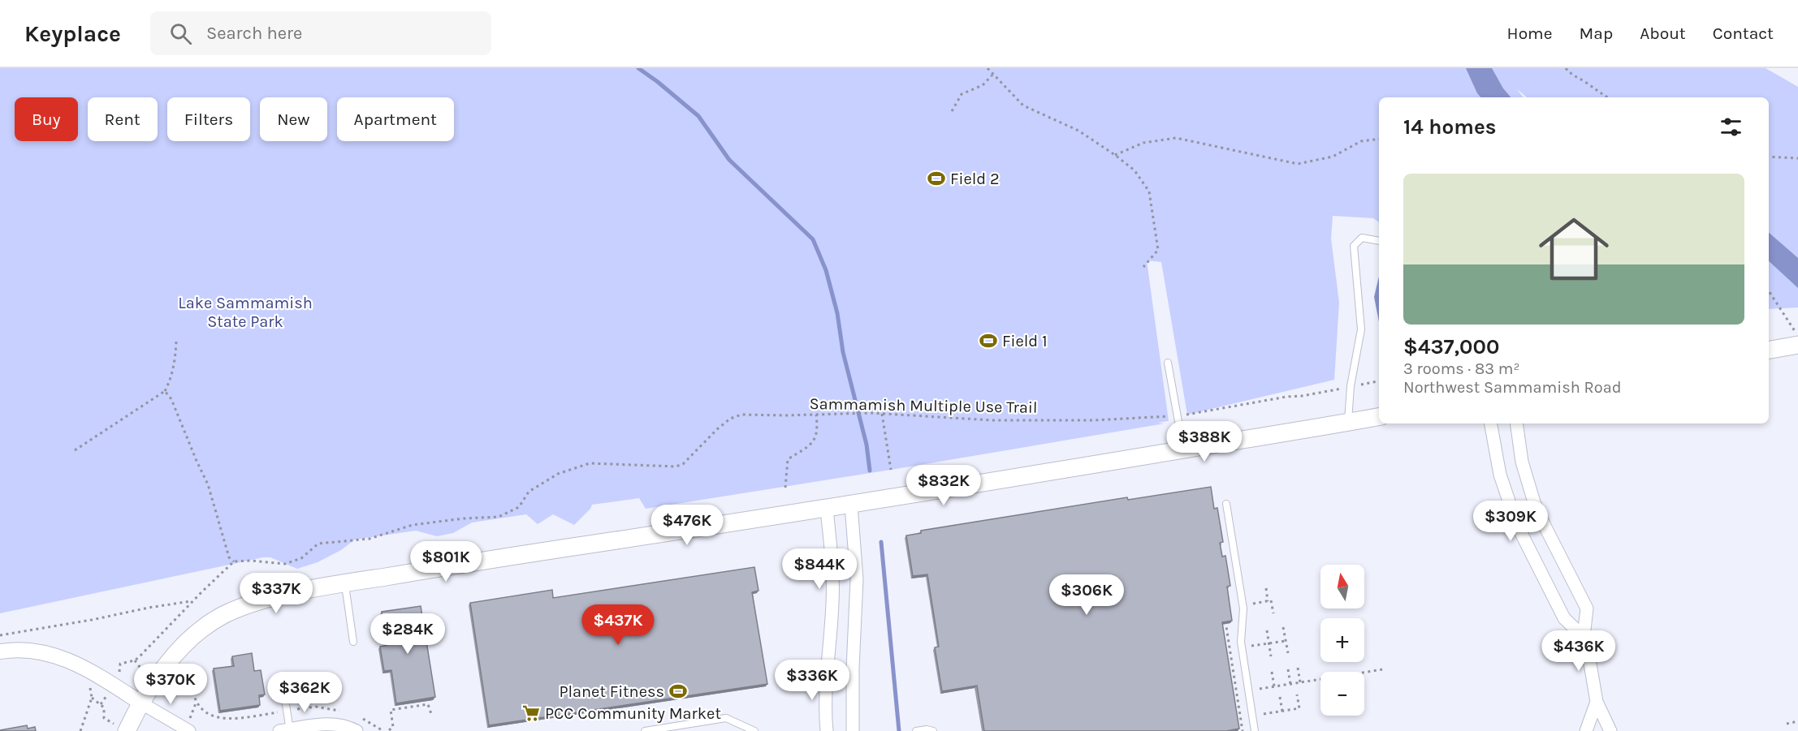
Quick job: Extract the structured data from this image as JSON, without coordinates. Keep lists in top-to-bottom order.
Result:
{
  "streets": {
    "path": ["Sammamish Multiple Use Trail"]
  },
  "parks": ["Lake Sammamish State Park"],
  "places": {
    "sports": ["Field 2", "Field 1", "Planet Fitness"],
    "supermarket": ["PCC Community Market"]
  },
  "north": "top",
  "page": {
    "header": "Keyplace",
    "search": "Search here",
    "nav": [
      "Home",
      "Map",
      "About",
      "Contact"
    ],
    "chip": [
      "Buy",
      "Rent",
      "Filters",
      "New",
      "Apartment"
    ],
    "heading": "14 homes",
    "list": [
      {
        "name": "$437,000",
        "note": "3 rooms · 83 m² · Northwest Sammamish Road"
      }
    ],
    "price": [
      "$388K",
      "$832K",
      "$309K",
      "$476K",
      "$801K",
      "$844K",
      "$337K",
      "$306K",
      "$437K",
      "$284K",
      "$436K",
      "$336K",
      "$370K",
      "$362K"
    ],
    "map_buttons": ["+", "−"]
  }
}
